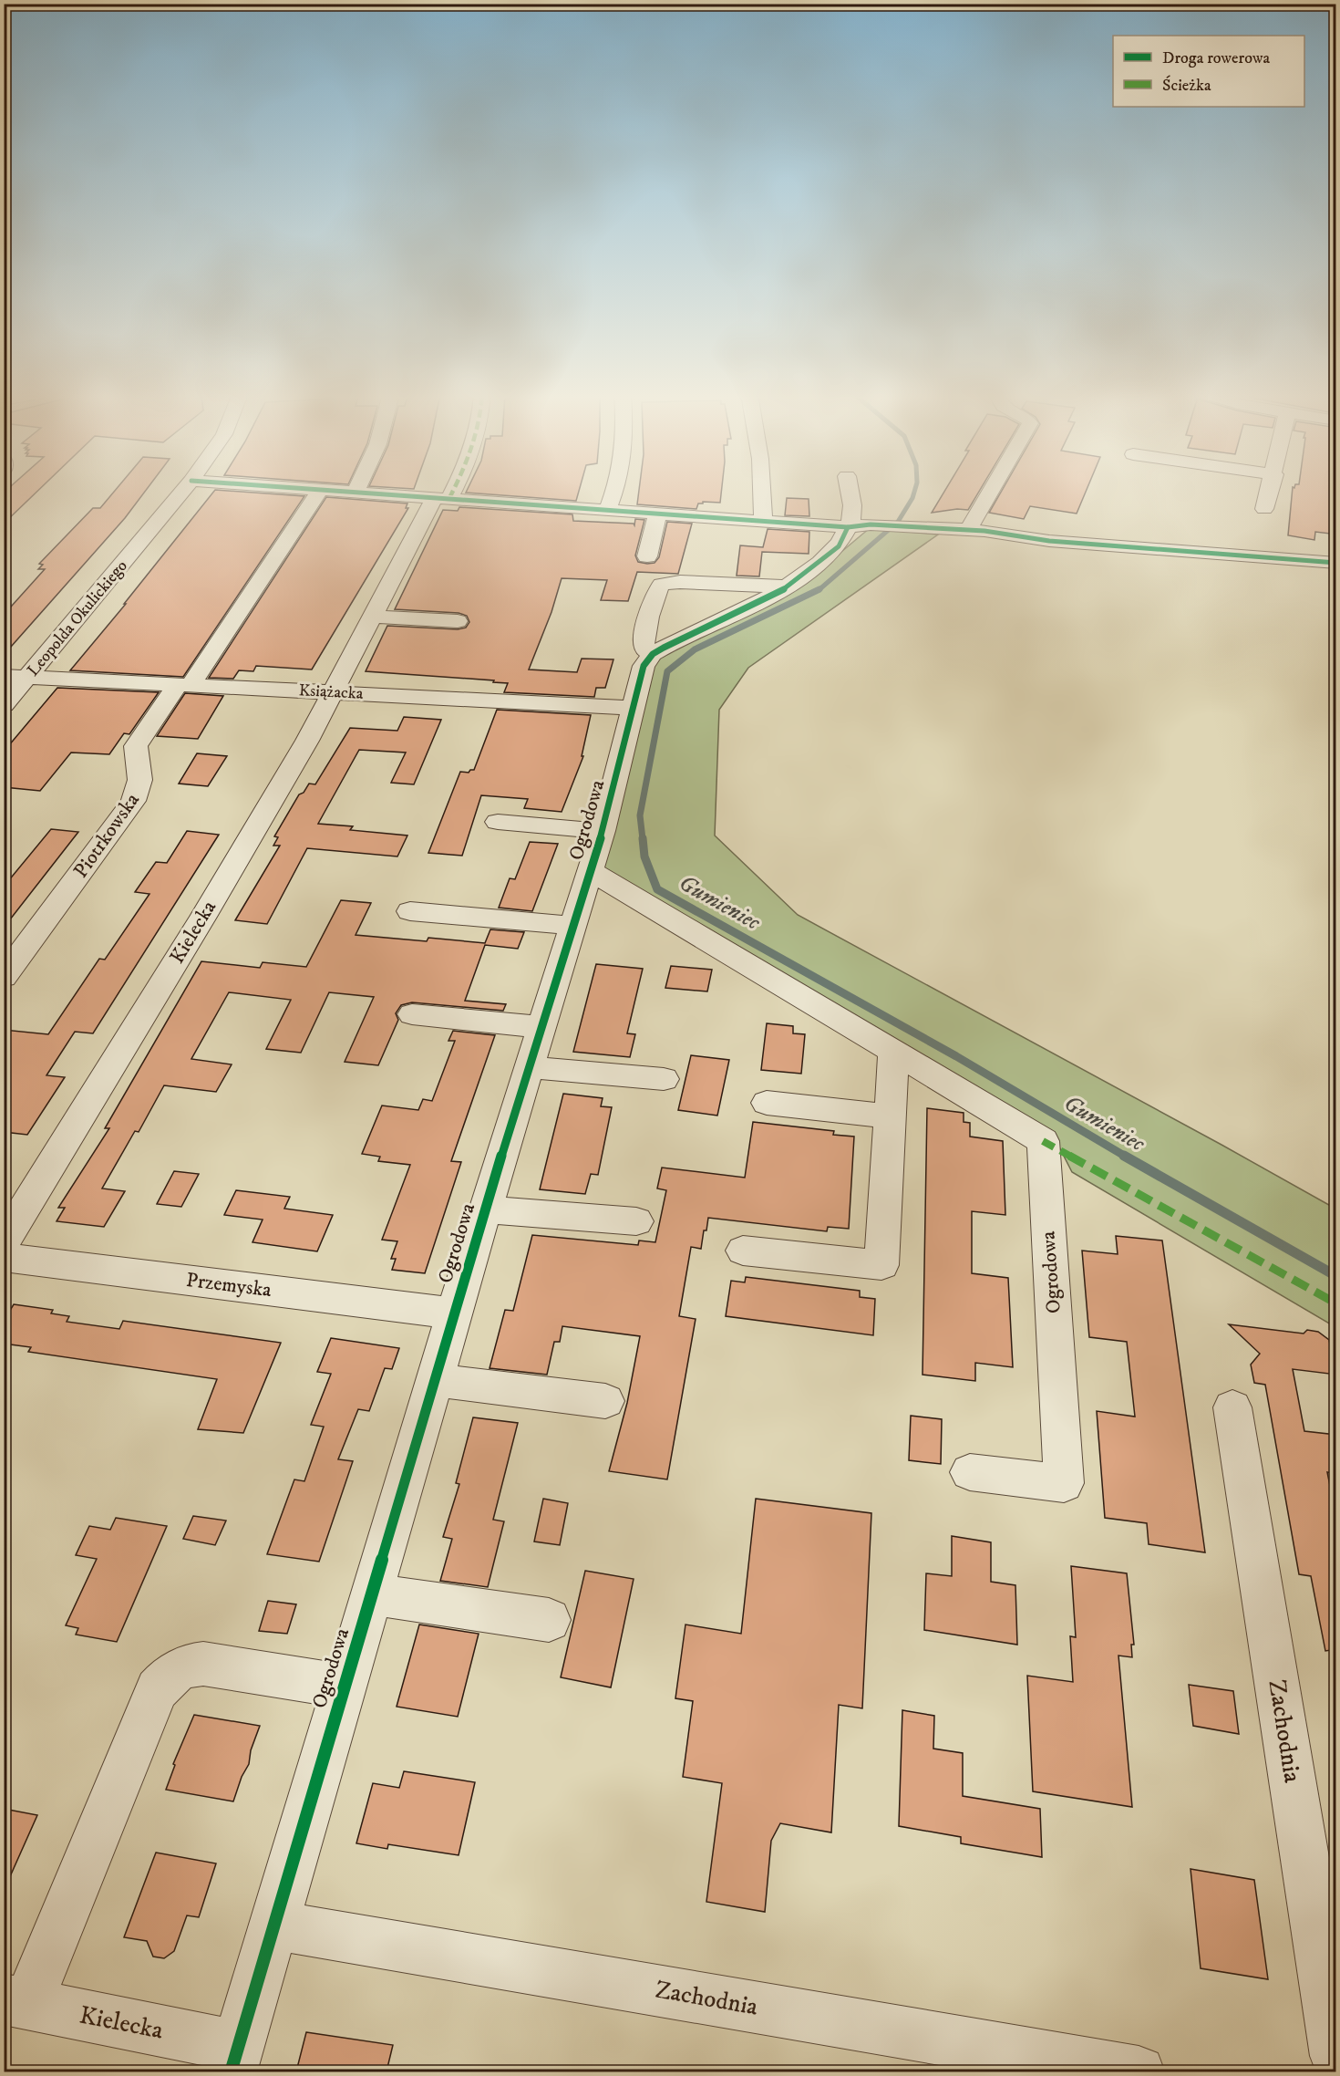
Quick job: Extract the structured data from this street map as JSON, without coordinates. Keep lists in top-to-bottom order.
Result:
{
  "streets": {
    "street": [
      "Leopolda Okulickiego",
      "Książacka",
      "Ogrodowa",
      "Piotrkowska",
      "Kielecka",
      "Przemyska",
      "Zachodnia"
    ]
  },
  "crossings": [
    ["Leopolda Okulickiego", "Książacka"],
    ["Książacka", "Ogrodowa"],
    ["Książacka", "Piotrkowska"],
    ["Książacka", "Kielecka"],
    ["Ogrodowa", "Kielecka"],
    ["Ogrodowa", "Przemyska"],
    ["Ogrodowa", "Zachodnia"]
  ],
  "water": ["Gumieniec"],
  "legend": ["Droga rowerowa", "Ścieżka"]
}
